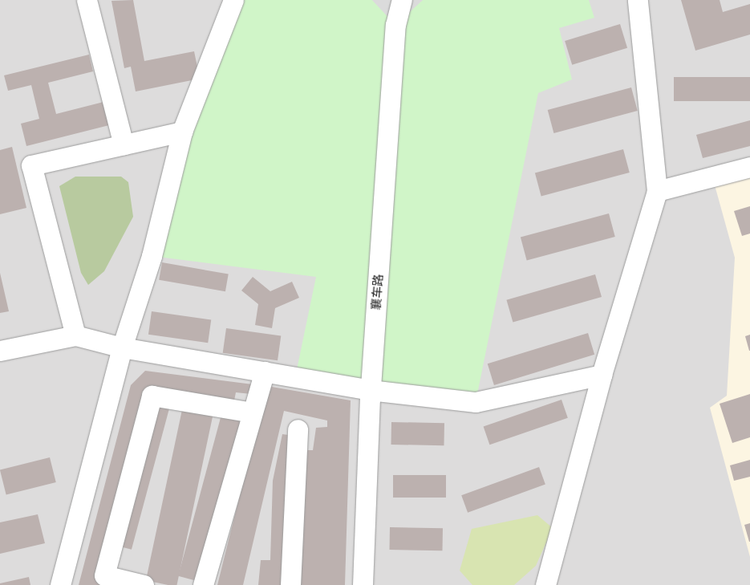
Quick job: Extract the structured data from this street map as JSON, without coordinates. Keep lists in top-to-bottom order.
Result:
{
  "streets": {
    "street": ["襄车路"]
  }
}
